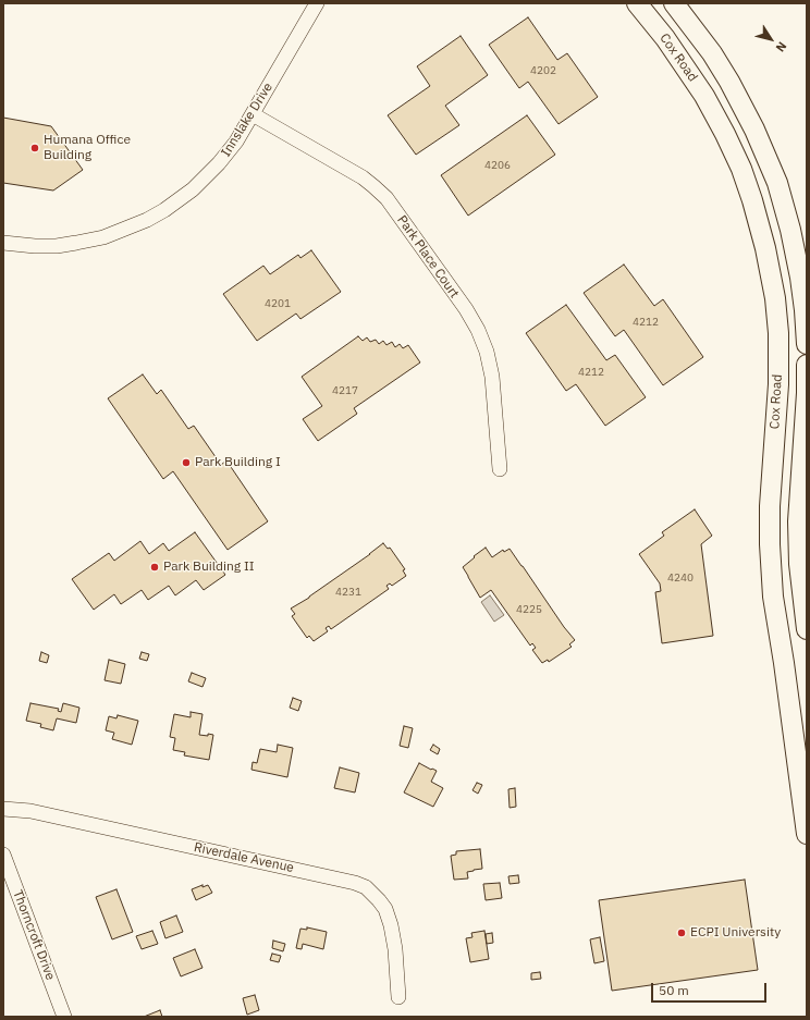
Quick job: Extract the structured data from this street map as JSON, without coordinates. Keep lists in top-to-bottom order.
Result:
{
  "streets": {
    "main road": ["Cox Road"],
    "street": [
      "Innslake Drive",
      "Park Place Court",
      "Riverdale Avenue",
      "Thorncroft Drive"
    ]
  },
  "crossings": [
    ["Innslake Drive", "Park Place Court"]
  ],
  "places": [
    "Humana Office Building",
    "Park Building I",
    "Park Building II",
    "ECPI University"
  ],
  "house_numbers": [
    "4202",
    "4206",
    "4201",
    "4212",
    "4212",
    "4217",
    "4240",
    "4231",
    "4225"
  ],
  "scale_bar": "50 m",
  "north": "bottom right"
}
